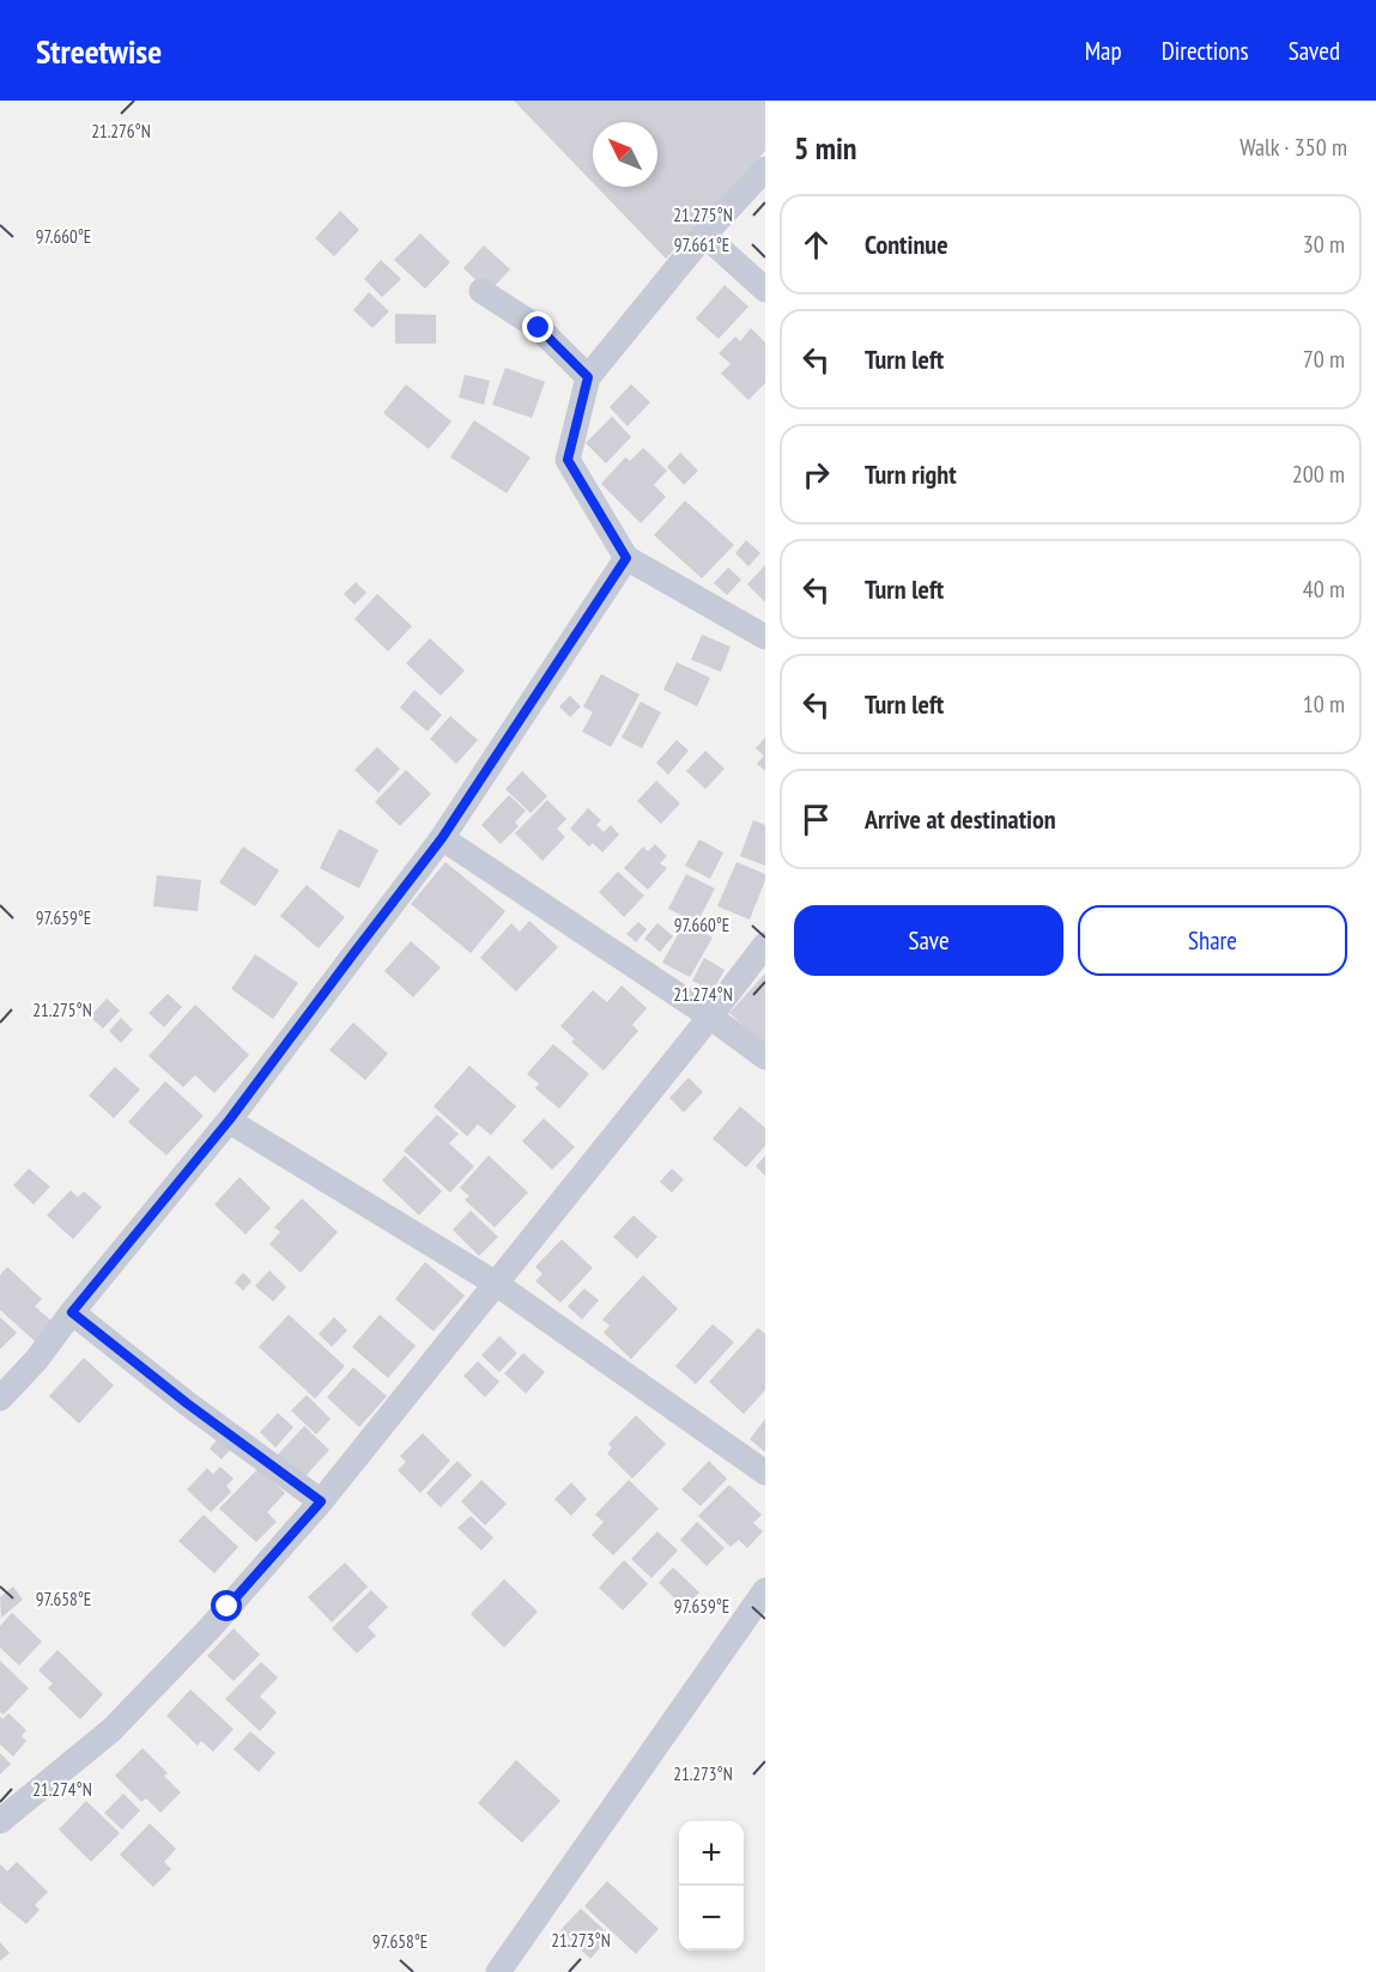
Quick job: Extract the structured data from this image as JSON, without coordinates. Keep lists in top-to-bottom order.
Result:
{
  "north": "top left",
  "page": {
    "header": "Streetwise",
    "nav": ["Map", "Directions", "Saved"],
    "heading": ["5 min", "Walk · 350 m"],
    "list": [
      ["Continue", "30 m"],
      ["Turn left", "70 m"],
      ["Turn right", "200 m"],
      ["Turn left", "40 m"],
      ["Turn left", "10 m"],
      "Arrive at destination"
    ],
    "buttons": ["Save", "Share"],
    "map_buttons": ["+", "−"]
  },
  "coordinates": [
    "21.276°N",
    "21.275°N",
    "97.660°E",
    "97.661°E",
    "97.659°E",
    "21.274°N",
    "97.658°E",
    "21.273°N"
  ]
}
